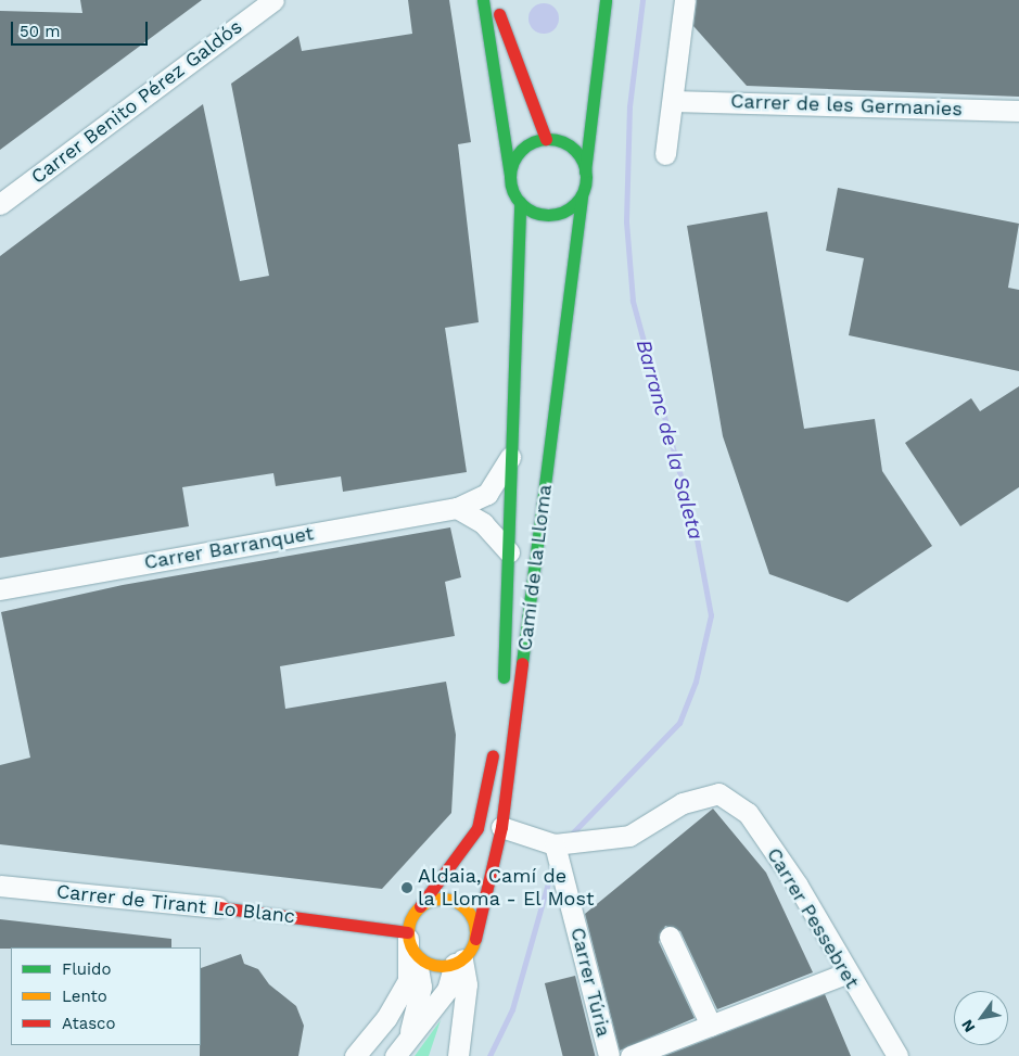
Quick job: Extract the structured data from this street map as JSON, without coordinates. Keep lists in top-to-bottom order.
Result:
{
  "streets": {
    "street": [
      "Carrer Benito Pérez Galdós",
      "Carrer de les Germanies",
      "Carrer Barranquet",
      "Camí de la Lloma",
      "Carrer de Tirant Lo Blanc",
      "Carrer Pessebret",
      "Carrer Túria"
    ]
  },
  "crossings": [
    ["Carrer Barranquet", "Camí de la Lloma"],
    ["Camí de la Lloma", "Carrer de Tirant Lo Blanc"],
    ["Camí de la Lloma", "Carrer Pessebret"],
    ["Carrer Pessebret", "Carrer Túria"]
  ],
  "water": ["Barranc de la Saleta"],
  "places": ["Aldaia, Camí de la Lloma - El Most"],
  "legend": ["Fluido", "Lento", "Atasco"],
  "scale_bar": "50 m",
  "north": "bottom left"
}
